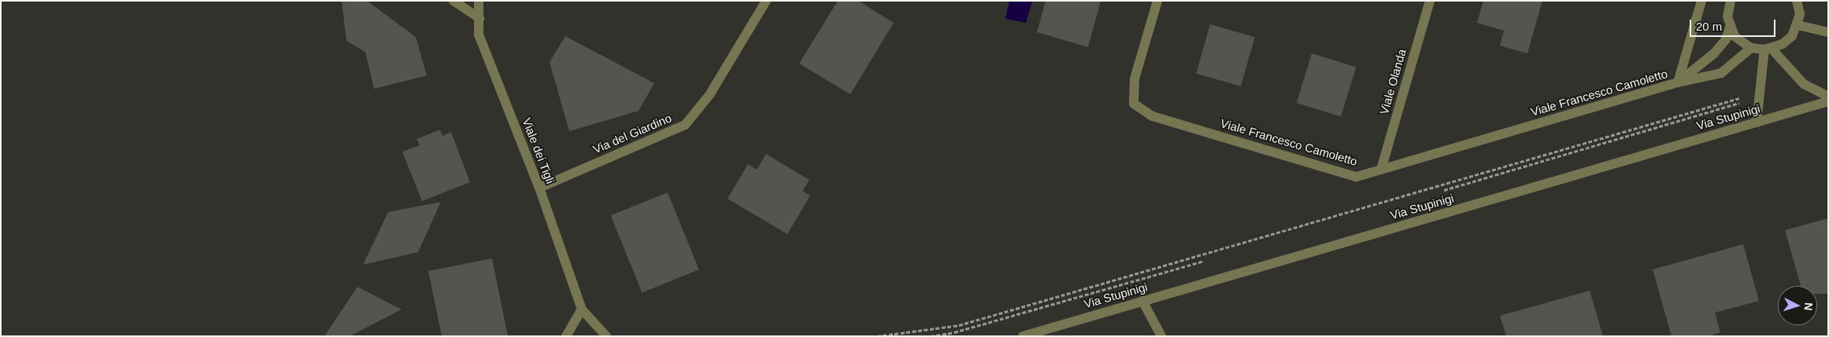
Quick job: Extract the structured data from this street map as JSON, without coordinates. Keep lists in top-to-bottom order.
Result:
{
  "streets": {
    "street": [
      "Viale Olanda",
      "Viale Francesco Camoletto",
      "Via Stupinigi",
      "Via del Giardino",
      "Viale dei Tigli"
    ]
  },
  "crossings": [
    ["Viale Olanda", "Viale Francesco Camoletto"],
    ["Via del Giardino", "Viale dei Tigli"]
  ],
  "scale_bar": "20 m",
  "north": "right"
}
